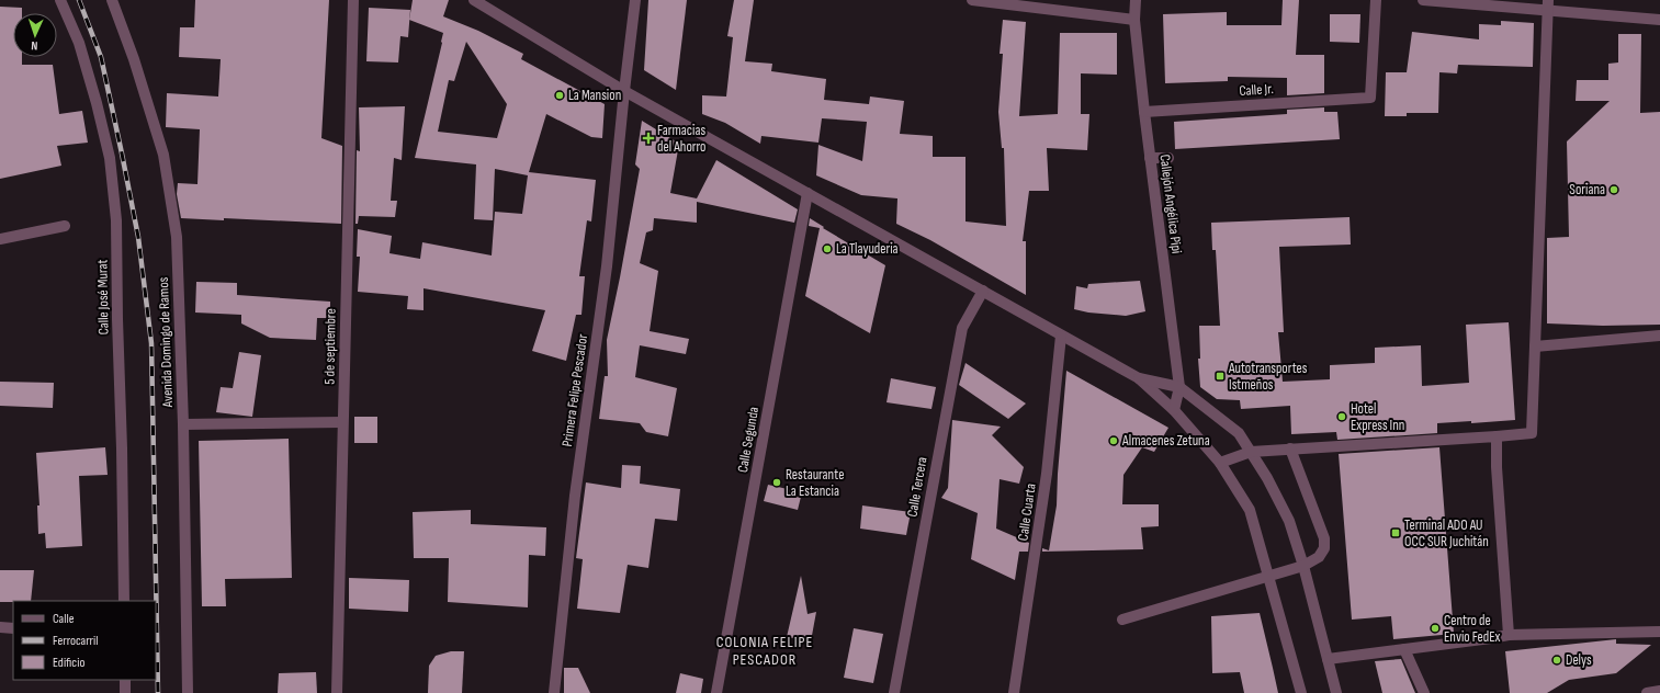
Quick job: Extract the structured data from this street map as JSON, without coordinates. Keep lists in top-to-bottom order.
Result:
{
  "streets": {
    "street": [
      "Calle Jr.",
      "Callejón Angélica Pipi",
      "Calle José Murat",
      "Avenida Domingo de Ramos",
      "5 de septiembre",
      "Primera Felipe Pescador",
      "Calle Segunda",
      "Calle Tercera",
      "Calle Cuarta"
    ]
  },
  "crossings": [
    ["Calle Jr.", "Callejón Angélica Pipi"]
  ],
  "districts": ["COLONIA FELIPE PESCADOR"],
  "places": {
    "other": [
      "La Mansion",
      "Soriana",
      "La Tlayuderia",
      "Hotel Express Inn",
      "Almacenes Zetuna",
      "Restaurante La Estancia",
      "Centro de Envio FedEx",
      "Delys"
    ],
    "health": ["Farmacias del Ahorro"],
    "transit": ["Autotransportes Istmeños", "Terminal ADO AU OCC SUR Juchitán"]
  },
  "legend": ["Calle", "Ferrocarril", "Edificio"],
  "north": "bottom"
}
